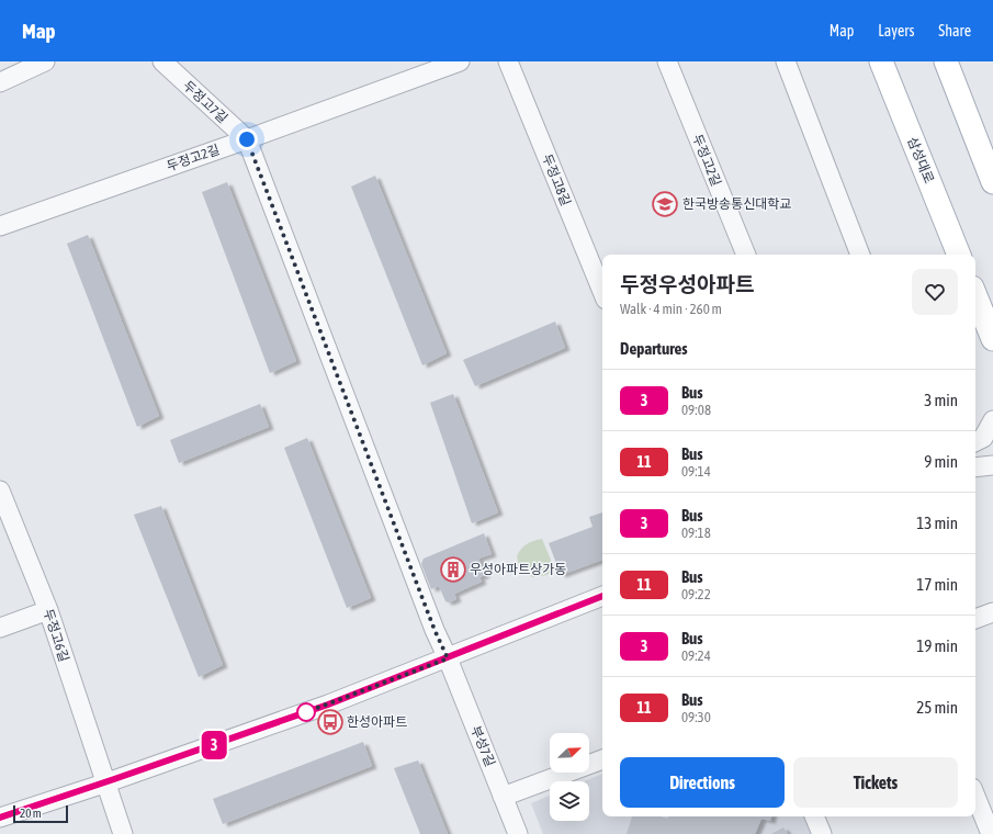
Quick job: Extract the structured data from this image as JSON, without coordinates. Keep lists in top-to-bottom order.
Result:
{
  "streets": {
    "main road": ["삼성대로"],
    "street": [
      "두정고7길",
      "두정고2길",
      "두정고8길",
      "두정고6길",
      "부성7길"
    ]
  },
  "crossings": [
    ["두정고7길", "두정고2길"],
    ["두정고7길", "부성7길"]
  ],
  "places": {
    "school or university": ["한국방송통신대학교"],
    "building": ["우성아파트상가동"],
    "bus stop": ["한성아파트"]
  },
  "lines": ["bus line 3"],
  "scale_bar": "20 m",
  "north": "top right",
  "page": {
    "header": "Map",
    "nav": ["Map", "Layers", "Share"],
    "on_map": "3",
    "heading": [
      ["두정우성아파트", "Walk · 4 min · 260 m"],
      "Departures"
    ],
    "list": [
      {
        "mark": "3",
        "name": "Bus",
        "note": "09:08",
        "value": "3 min"
      },
      {
        "mark": "11",
        "name": "Bus",
        "note": "09:14",
        "value": "9 min"
      },
      {
        "mark": "3",
        "name": "Bus",
        "note": "09:18",
        "value": "13 min"
      },
      {
        "mark": "11",
        "name": "Bus",
        "note": "09:22",
        "value": "17 min"
      },
      {
        "mark": "3",
        "name": "Bus",
        "note": "09:24",
        "value": "19 min"
      },
      {
        "mark": "11",
        "name": "Bus",
        "note": "09:30",
        "value": "25 min"
      }
    ],
    "buttons": ["Directions", "Tickets"],
    "scale": "20 m"
  }
}
